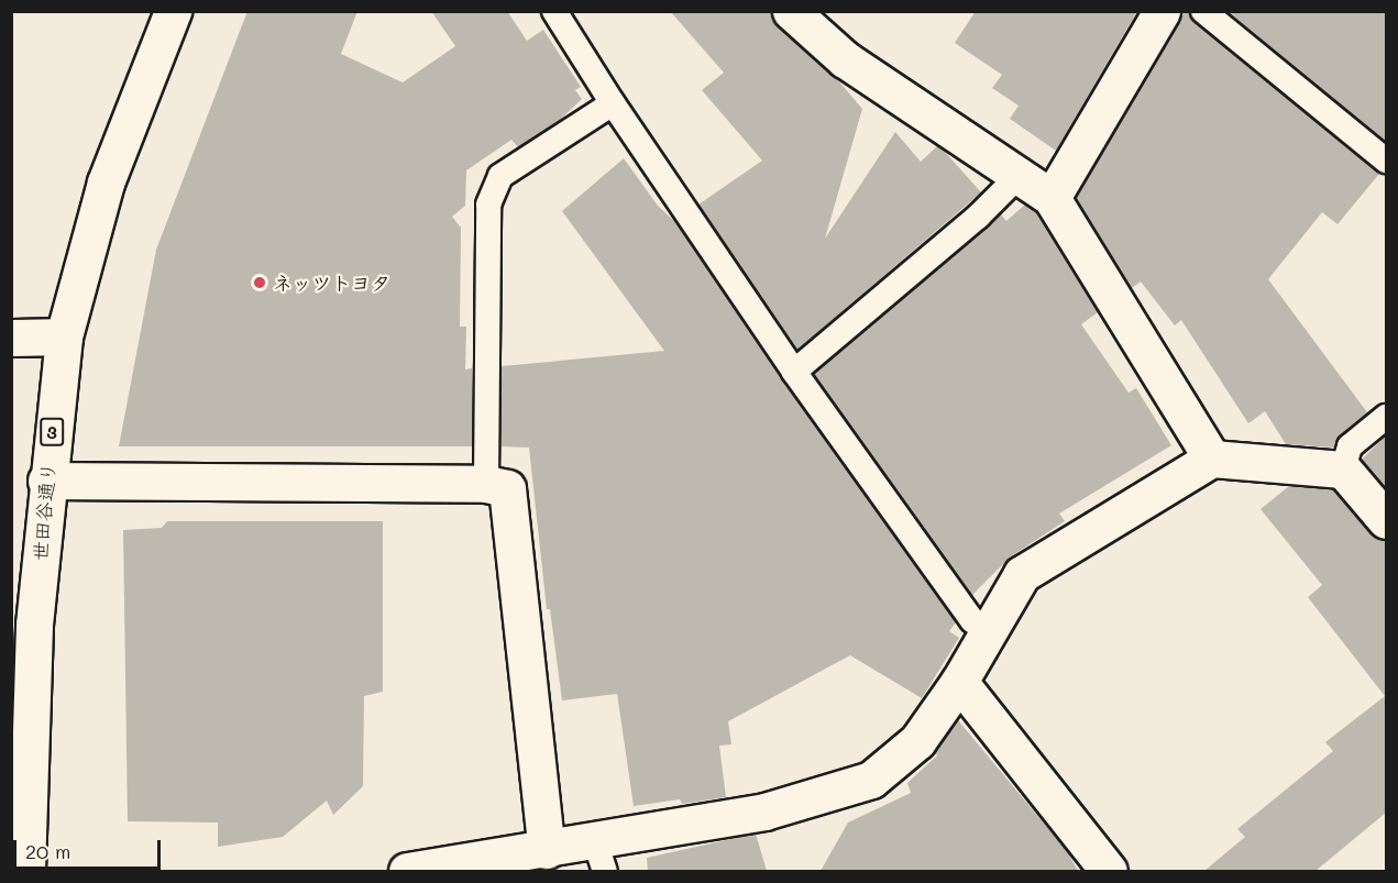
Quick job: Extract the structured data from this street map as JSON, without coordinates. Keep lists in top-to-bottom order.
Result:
{
  "streets": {
    "street": ["3", "世田谷通り"]
  },
  "places": ["ネッツトヨタ"],
  "scale_bar": "20 m"
}
